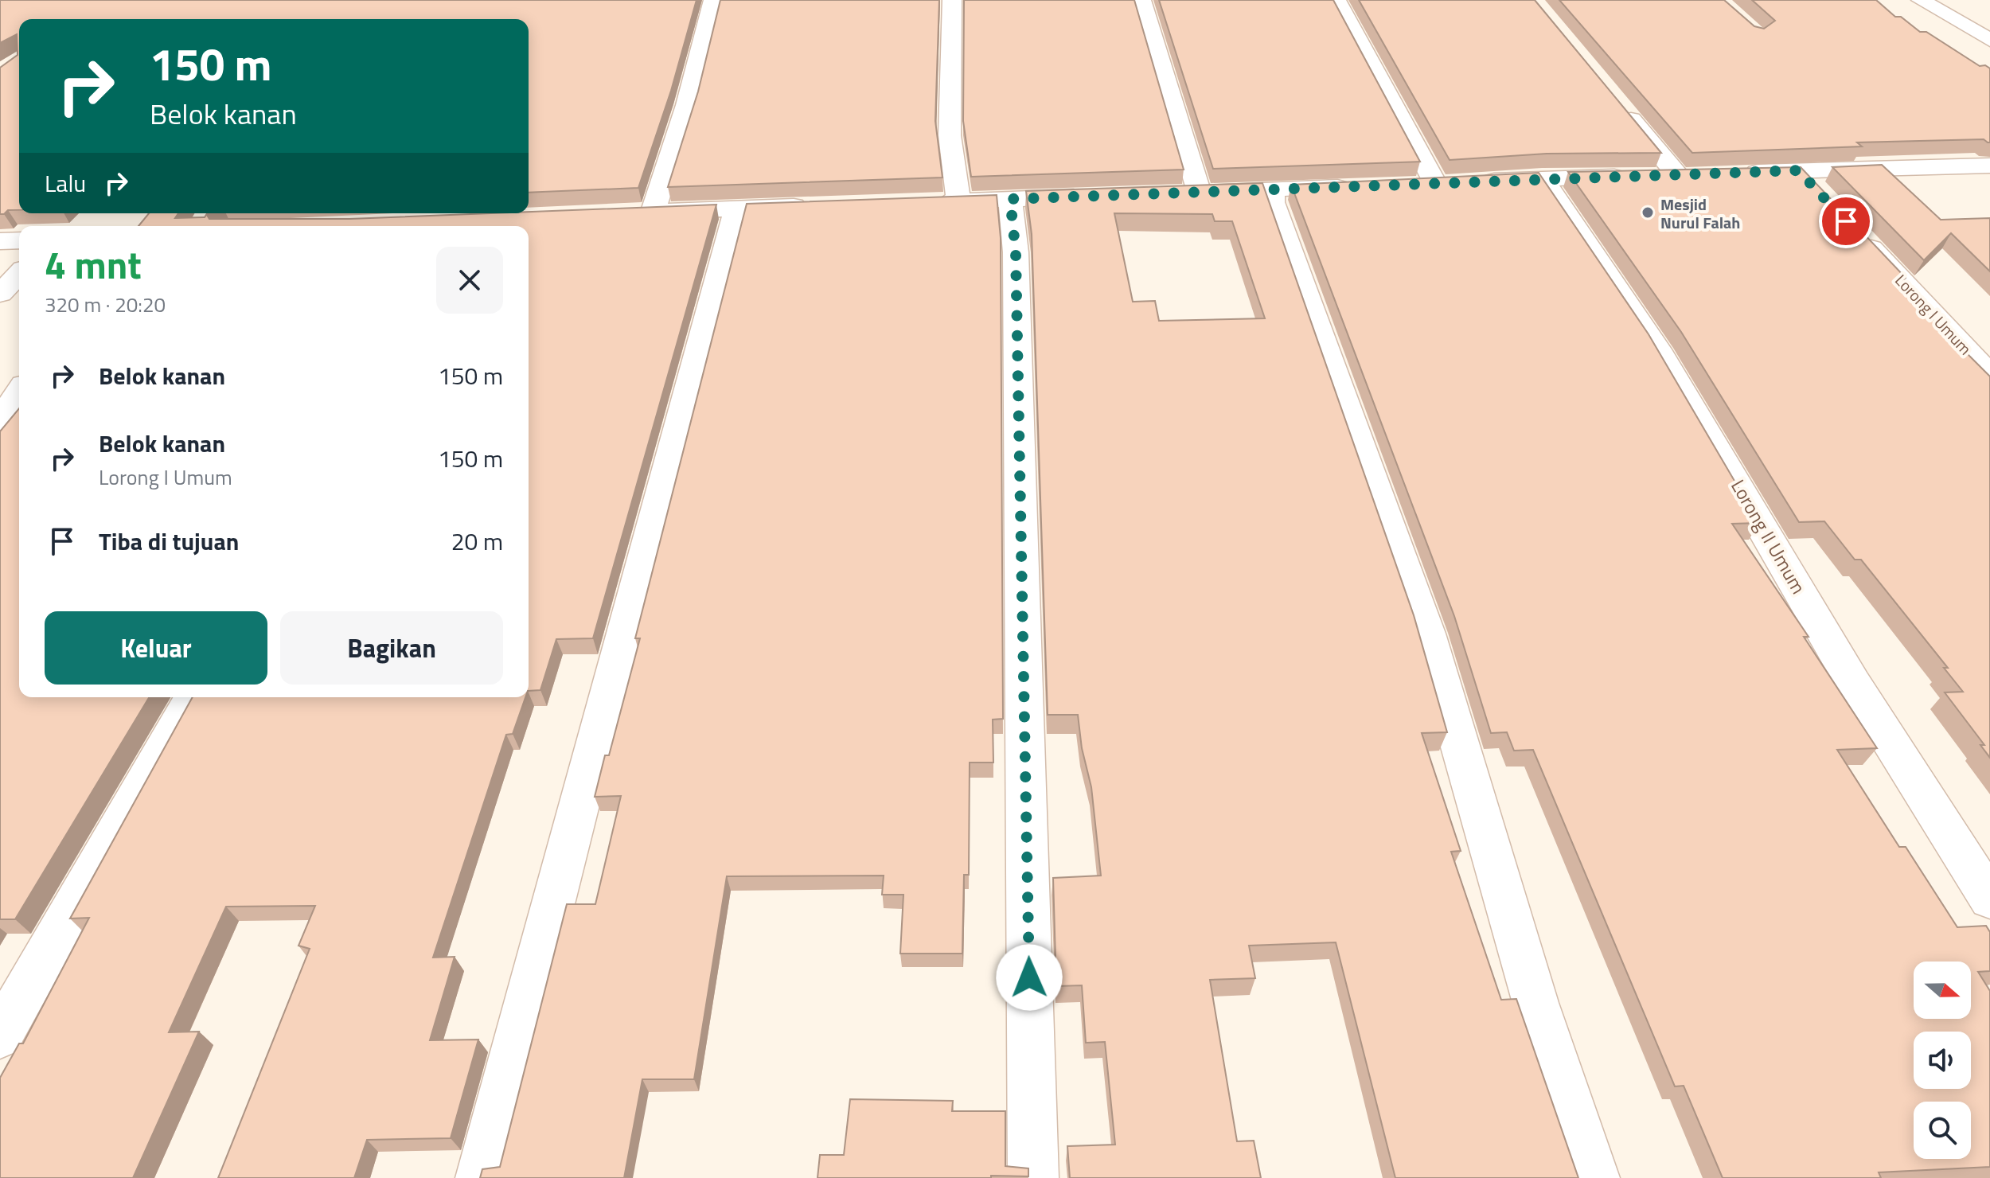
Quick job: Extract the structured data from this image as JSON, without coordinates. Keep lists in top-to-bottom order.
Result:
{
  "streets": {
    "street": ["Lorong I Umum", "Lorong II Umum"]
  },
  "places": ["Mesjid Nurul Falah"],
  "north": "right",
  "page": {
    "turn": ["150 m", "Belok kanan"],
    "then": "Lalu",
    "heading": ["4 mnt", "320 m · 20:20"],
    "list": [
      {
        "name": "Belok kanan",
        "value": "150 m"
      },
      {
        "name": "Belok kanan",
        "note": "Lorong I Umum",
        "value": "150 m"
      },
      {
        "name": "Tiba di tujuan",
        "value": "20 m"
      }
    ],
    "buttons": ["Keluar", "Bagikan"]
  }
}
